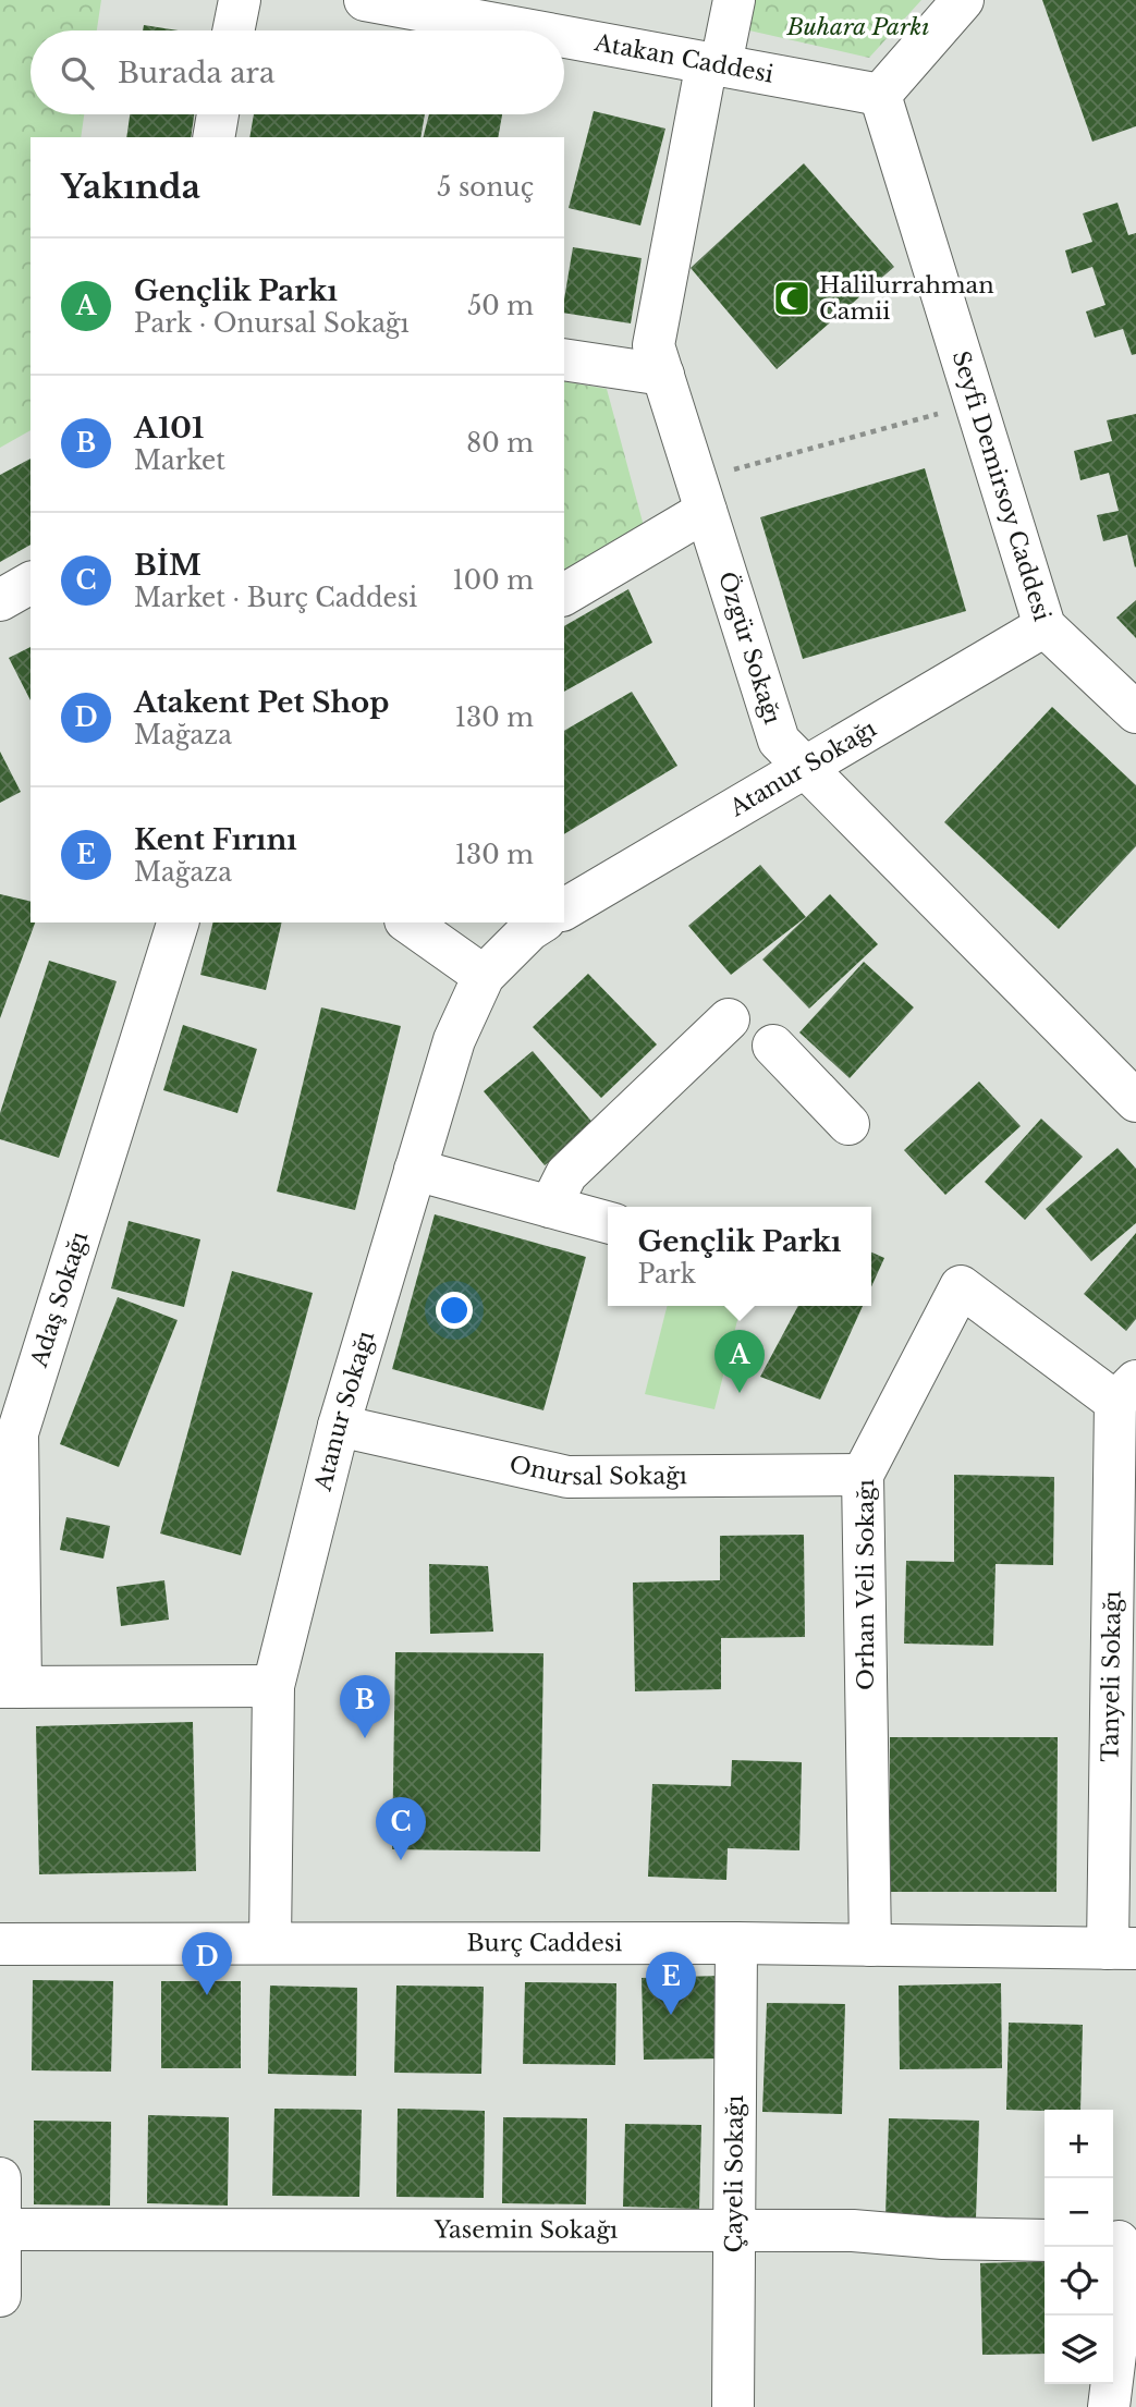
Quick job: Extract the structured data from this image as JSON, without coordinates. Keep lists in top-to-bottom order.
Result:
{
  "streets": {
    "street": [
      "Atakan Caddesi",
      "Seyfi Demirsoy Caddesi",
      "Özgür Sokağı",
      "Atanur Sokağı",
      "Adaş Sokağı",
      "Onursal Sokağı",
      "Orhan Veli Sokağı",
      "Tanyeli Sokağı",
      "Burç Caddesi",
      "Çayeli Sokağı",
      "Yasemin Sokağı"
    ]
  },
  "crossings": [
    ["Atakan Caddesi", "Seyfi Demirsoy Caddesi"],
    ["Atakan Caddesi", "Özgür Sokağı"],
    ["Seyfi Demirsoy Caddesi", "Atanur Sokağı"],
    ["Özgür Sokağı", "Atanur Sokağı"],
    ["Atanur Sokağı", "Onursal Sokağı"],
    ["Atanur Sokağı", "Burç Caddesi"],
    ["Onursal Sokağı", "Orhan Veli Sokağı"],
    ["Orhan Veli Sokağı", "Tanyeli Sokağı"],
    ["Orhan Veli Sokağı", "Burç Caddesi"],
    ["Tanyeli Sokağı", "Burç Caddesi"],
    ["Burç Caddesi", "Çayeli Sokağı"],
    ["Çayeli Sokağı", "Yasemin Sokağı"]
  ],
  "parks": ["Buhara Parkı"],
  "places": {
    "mosque": ["Halilurrahman Camii"]
  },
  "page": {
    "search": "Burada ara",
    "heading": ["Yakında", "5 sonuç"],
    "list": [
      {
        "mark": "A",
        "name": "Gençlik Parkı",
        "note": "Park · Onursal Sokağı",
        "value": "50 m"
      },
      {
        "mark": "B",
        "name": "A101",
        "note": "Market",
        "value": "80 m"
      },
      {
        "mark": "C",
        "name": "BİM",
        "note": "Market · Burç Caddesi",
        "value": "100 m"
      },
      {
        "mark": "D",
        "name": "Atakent Pet Shop",
        "note": "Mağaza",
        "value": "130 m"
      },
      {
        "mark": "E",
        "name": "Kent Fırını",
        "note": "Mağaza",
        "value": "130 m"
      }
    ],
    "popup": ["Gençlik Parkı", "Park"],
    "pins": [
      "A",
      "B",
      "C",
      "D",
      "E"
    ],
    "map_buttons": ["+", "−"]
  }
}
